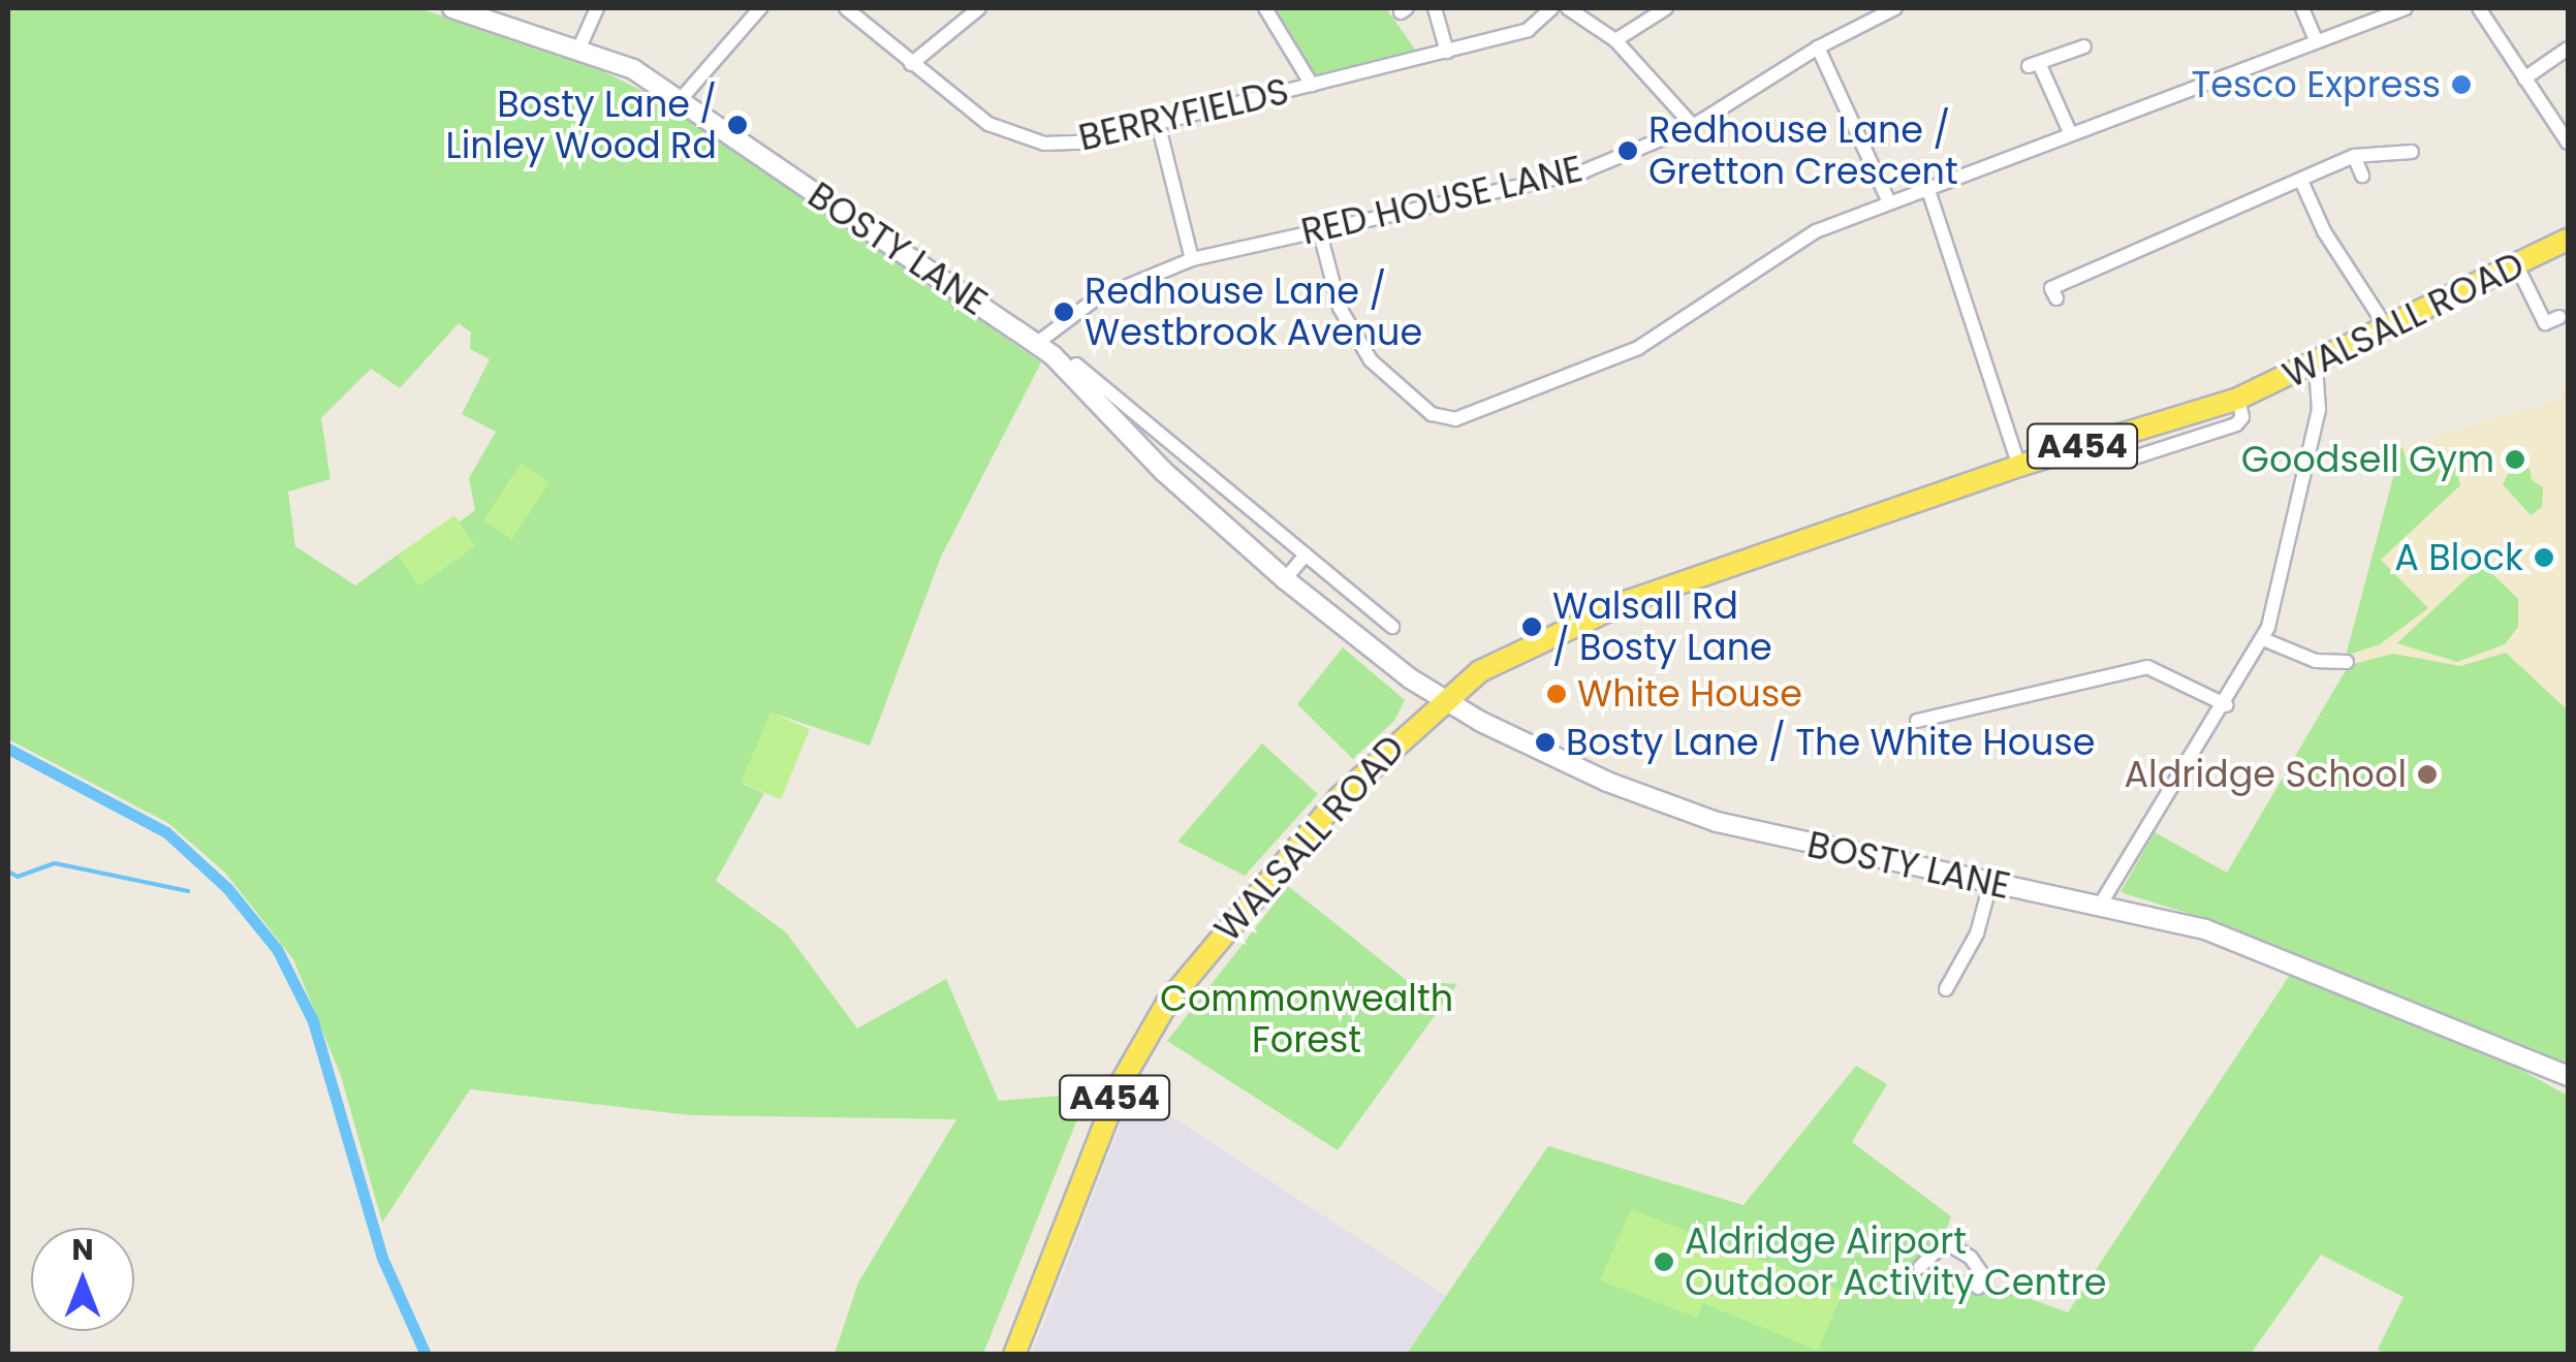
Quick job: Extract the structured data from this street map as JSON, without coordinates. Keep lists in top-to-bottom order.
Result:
{
  "streets": {
    "main road": ["BOSTY LANE", "WALSALL ROAD", "A454"],
    "street": ["BERRYFIELDS", "RED HOUSE LANE"]
  },
  "crossings": [
    ["RED HOUSE LANE", "BOSTY LANE"],
    ["BOSTY LANE", "WALSALL ROAD"]
  ],
  "parks": ["Commonwealth Forest"],
  "places": [
    "Tesco Express",
    "Bosty Lane / Linley Wood Rd",
    "Redhouse Lane / Gretton Crescent",
    "Redhouse Lane / Westbrook Avenue",
    "Goodsell Gym",
    "A Block",
    "Walsall Rd / Bosty Lane",
    "White House",
    "Bosty Lane / The White House",
    "Aldridge School",
    "Aldridge Airport Outdoor Activity Centre"
  ],
  "north": "top"
}
